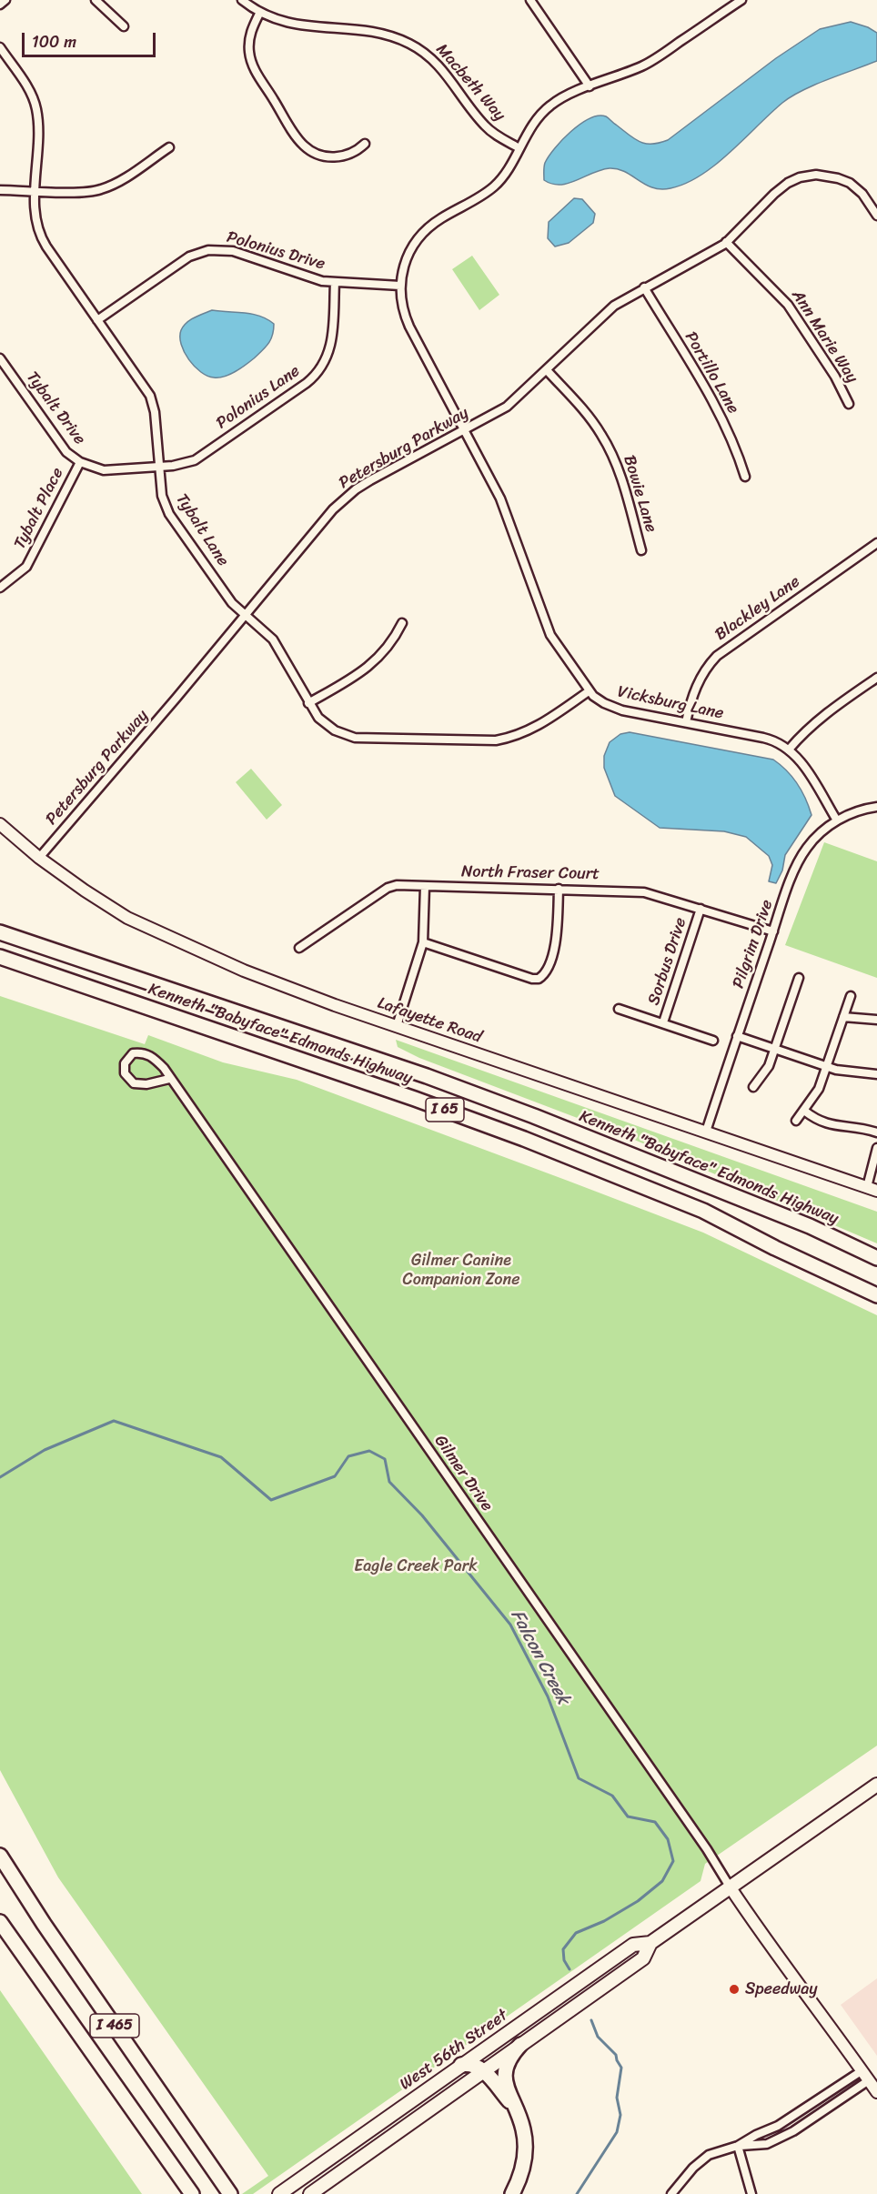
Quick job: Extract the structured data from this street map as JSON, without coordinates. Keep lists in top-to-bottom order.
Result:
{
  "streets": {
    "highway": ["Kenneth \"Babyface\" Edmonds Highway", "I 65", "I 465"],
    "main road": ["Lafayette Road", "West 56th Street"],
    "street": [
      "Macbeth Way",
      "Polonius Drive",
      "Ann Marie Way",
      "Portillo Lane",
      "Polonius Lane",
      "Tybalt Drive",
      "Petersburg Parkway",
      "Bowie Lane",
      "Tybalt Place",
      "Tybalt Lane",
      "Blackley Lane",
      "Vicksburg Lane",
      "North Fraser Court",
      "Pilgrim Drive",
      "Sorbus Drive",
      "Gilmer Drive"
    ]
  },
  "crossings": [
    ["Polonius Drive", "Polonius Lane"],
    ["Polonius Drive", "Tybalt Lane"],
    ["Polonius Drive", "Vicksburg Lane"],
    ["Ann Marie Way", "Petersburg Parkway"],
    ["Portillo Lane", "Petersburg Parkway"],
    ["Polonius Lane", "Tybalt Drive"],
    ["Polonius Lane", "Tybalt Lane"],
    ["Tybalt Drive", "Tybalt Place"],
    ["Tybalt Drive", "Tybalt Lane"],
    ["Petersburg Parkway", "Bowie Lane"],
    ["Petersburg Parkway", "Tybalt Lane"],
    ["Petersburg Parkway", "Vicksburg Lane"],
    ["Petersburg Parkway", "Lafayette Road"],
    ["Tybalt Lane", "Vicksburg Lane"],
    ["Blackley Lane", "Vicksburg Lane"],
    ["Vicksburg Lane", "Pilgrim Drive"],
    ["North Fraser Court", "Pilgrim Drive"],
    ["North Fraser Court", "Sorbus Drive"],
    ["Pilgrim Drive", "Lafayette Road"],
    ["Gilmer Drive", "West 56th Street"]
  ],
  "water": ["Falcon Creek"],
  "parks": ["Gilmer Canine Companion Zone", "Eagle Creek Park"],
  "places": ["Speedway"],
  "scale_bar": "100 m"
}
